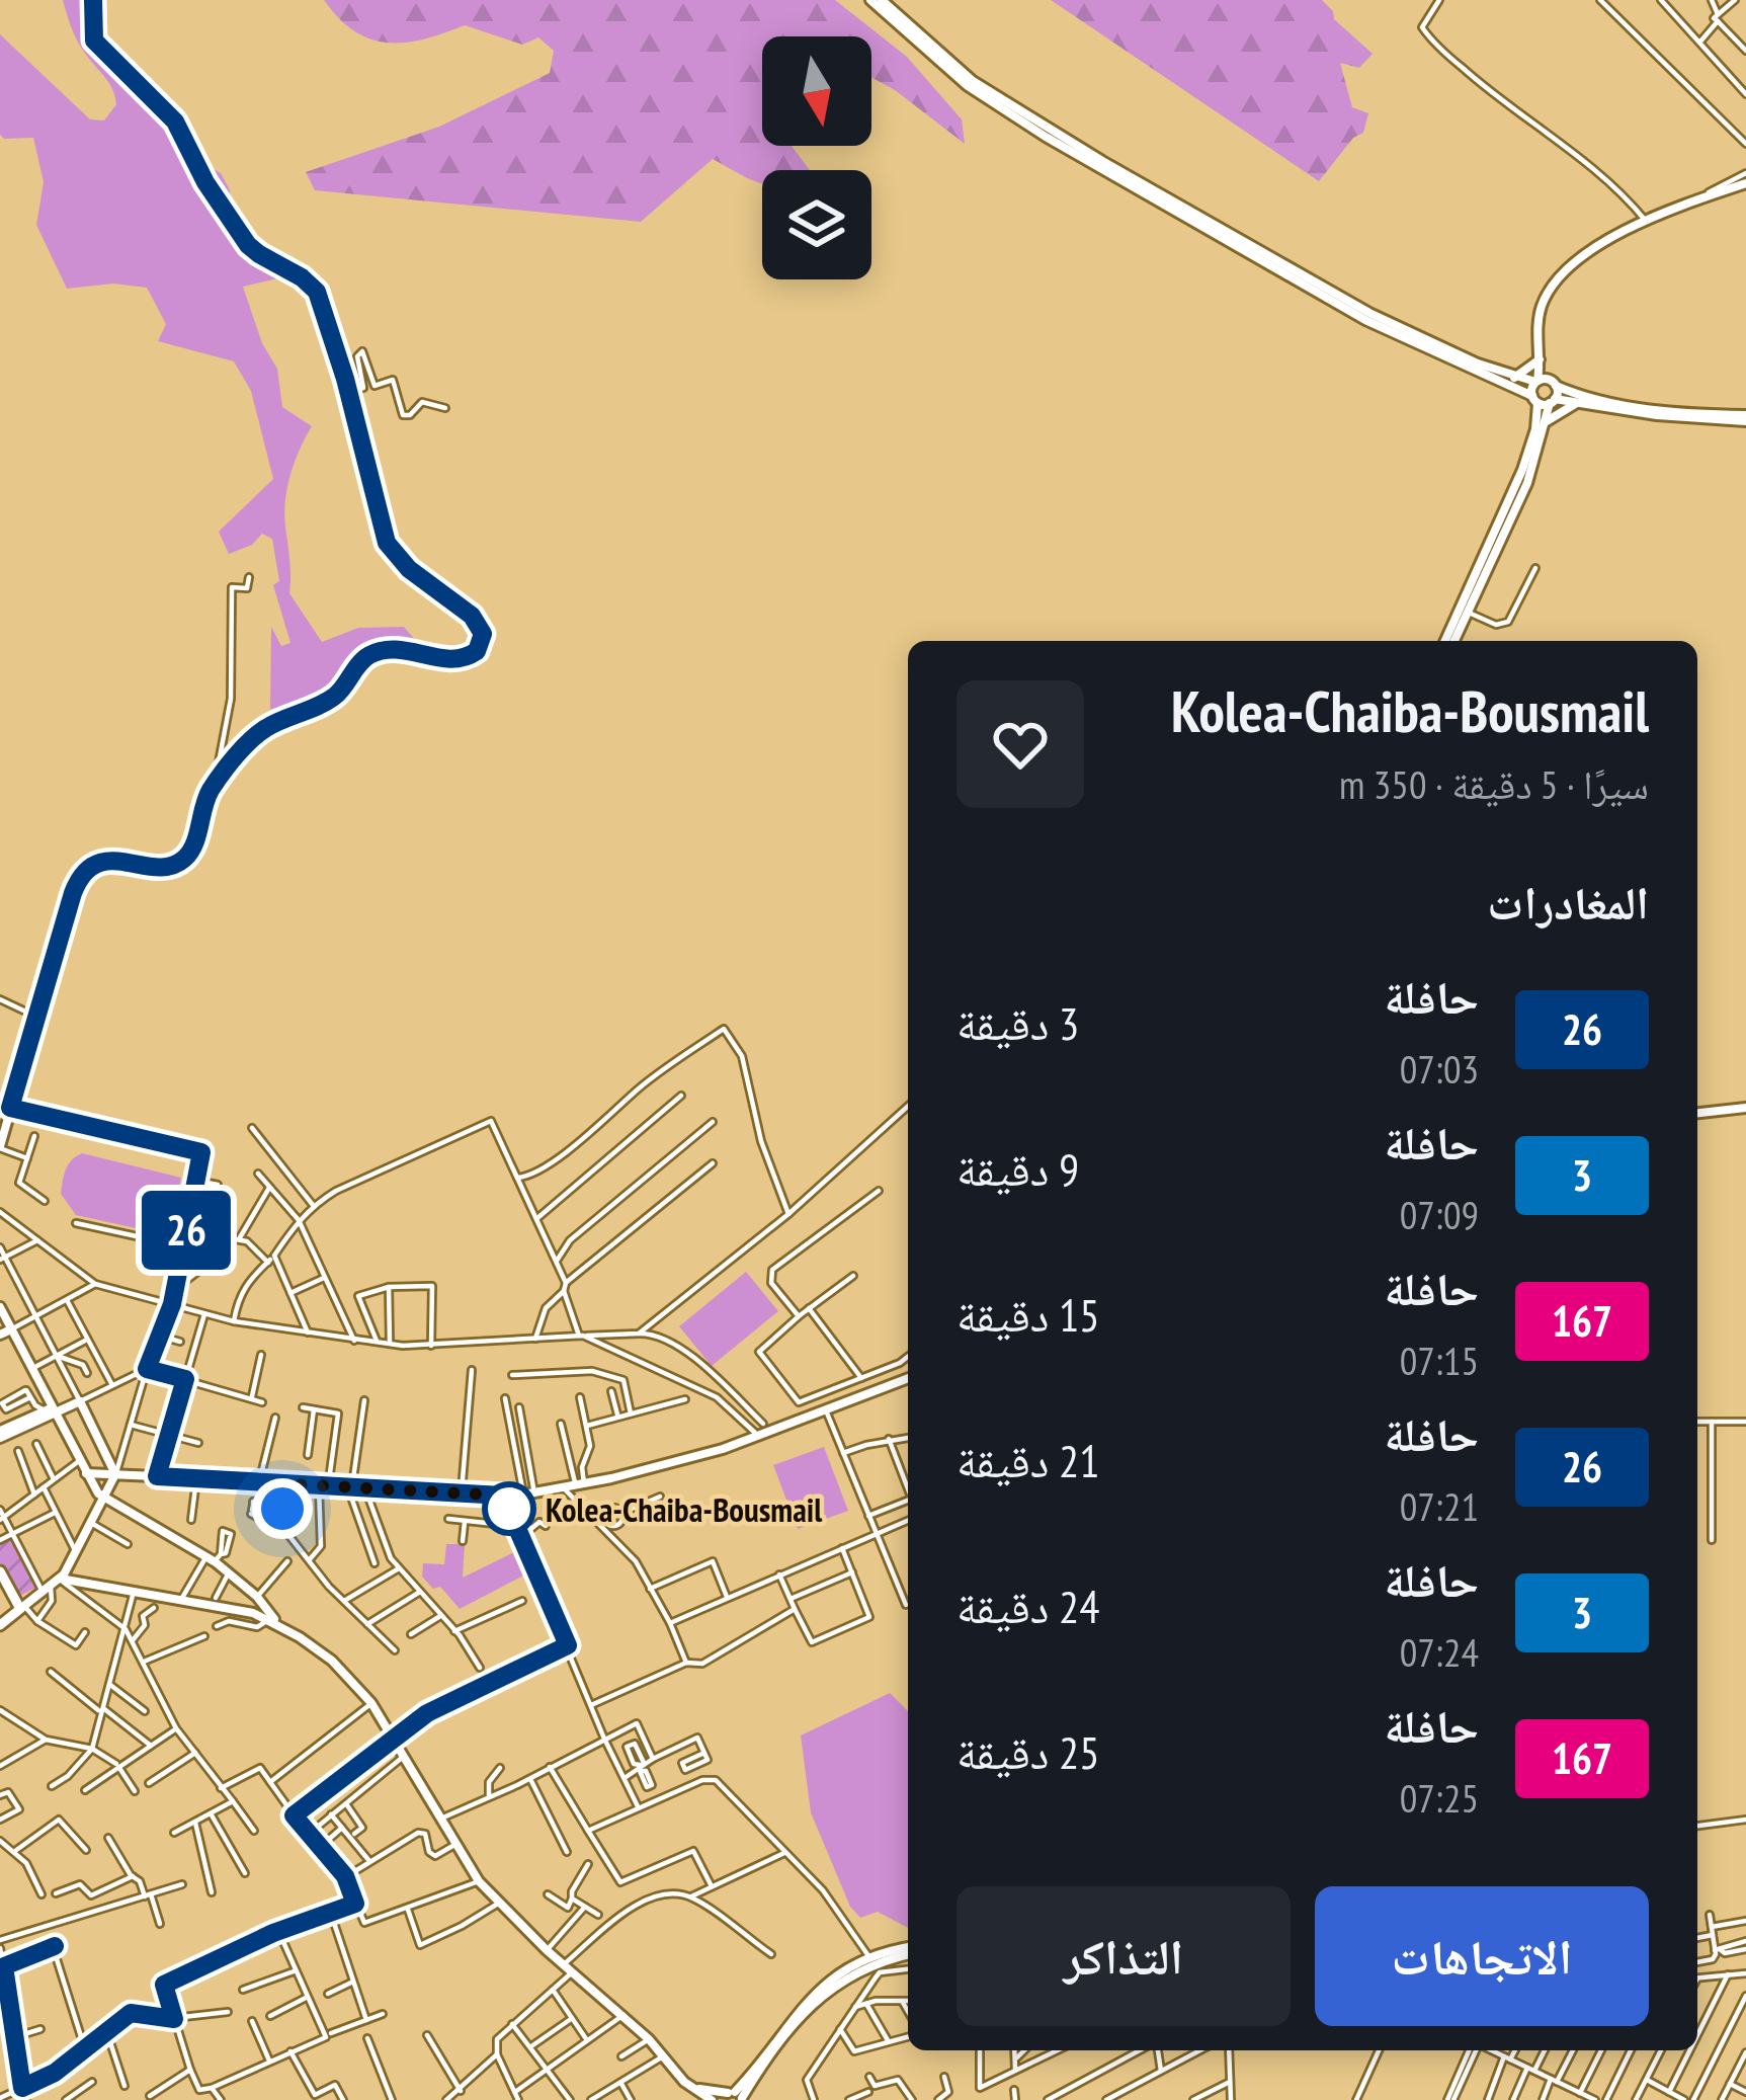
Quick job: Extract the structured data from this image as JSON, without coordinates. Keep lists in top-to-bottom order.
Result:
{
  "places": ["Kolea-Chaiba-Bousmail"],
  "lines": ["bus line 26"],
  "north": "bottom",
  "page": {
    "on_map": "26",
    "heading": [
      ["Kolea-Chaiba-Bousmail", "سيرًا · 5 دقيقة · 350 m"],
      "المغادرات"
    ],
    "list": [
      {
        "mark": "26",
        "name": "حافلة",
        "note": "07:03",
        "value": "3 دقيقة"
      },
      {
        "mark": "3",
        "name": "حافلة",
        "note": "07:09",
        "value": "9 دقيقة"
      },
      {
        "mark": "167",
        "name": "حافلة",
        "note": "07:15",
        "value": "15 دقيقة"
      },
      {
        "mark": "26",
        "name": "حافلة",
        "note": "07:21",
        "value": "21 دقيقة"
      },
      {
        "mark": "3",
        "name": "حافلة",
        "note": "07:24",
        "value": "24 دقيقة"
      },
      {
        "mark": "167",
        "name": "حافلة",
        "note": "07:25",
        "value": "25 دقيقة"
      }
    ],
    "buttons": ["الاتجاهات", "التذاكر"]
  }
}
